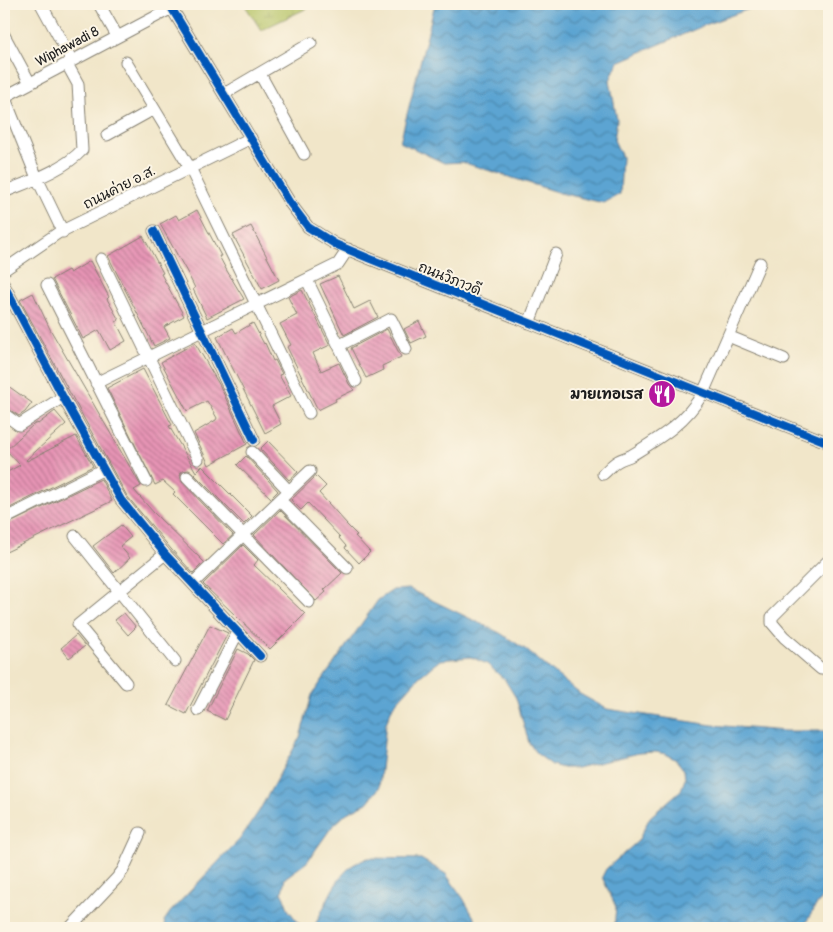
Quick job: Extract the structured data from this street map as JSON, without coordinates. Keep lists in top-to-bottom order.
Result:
{
  "streets": {
    "street": ["Wiphawadi 8", "ถนนค่าย อ.ส.", "ถนนวิภาวดี"]
  },
  "crossings": [
    ["Wiphawadi 8", "ถนนวิภาวดี"],
    ["ถนนค่าย อ.ส.", "ถนนวิภาวดี"]
  ],
  "places": {
    "restaurant": ["มายเทอเรส"]
  }
}
